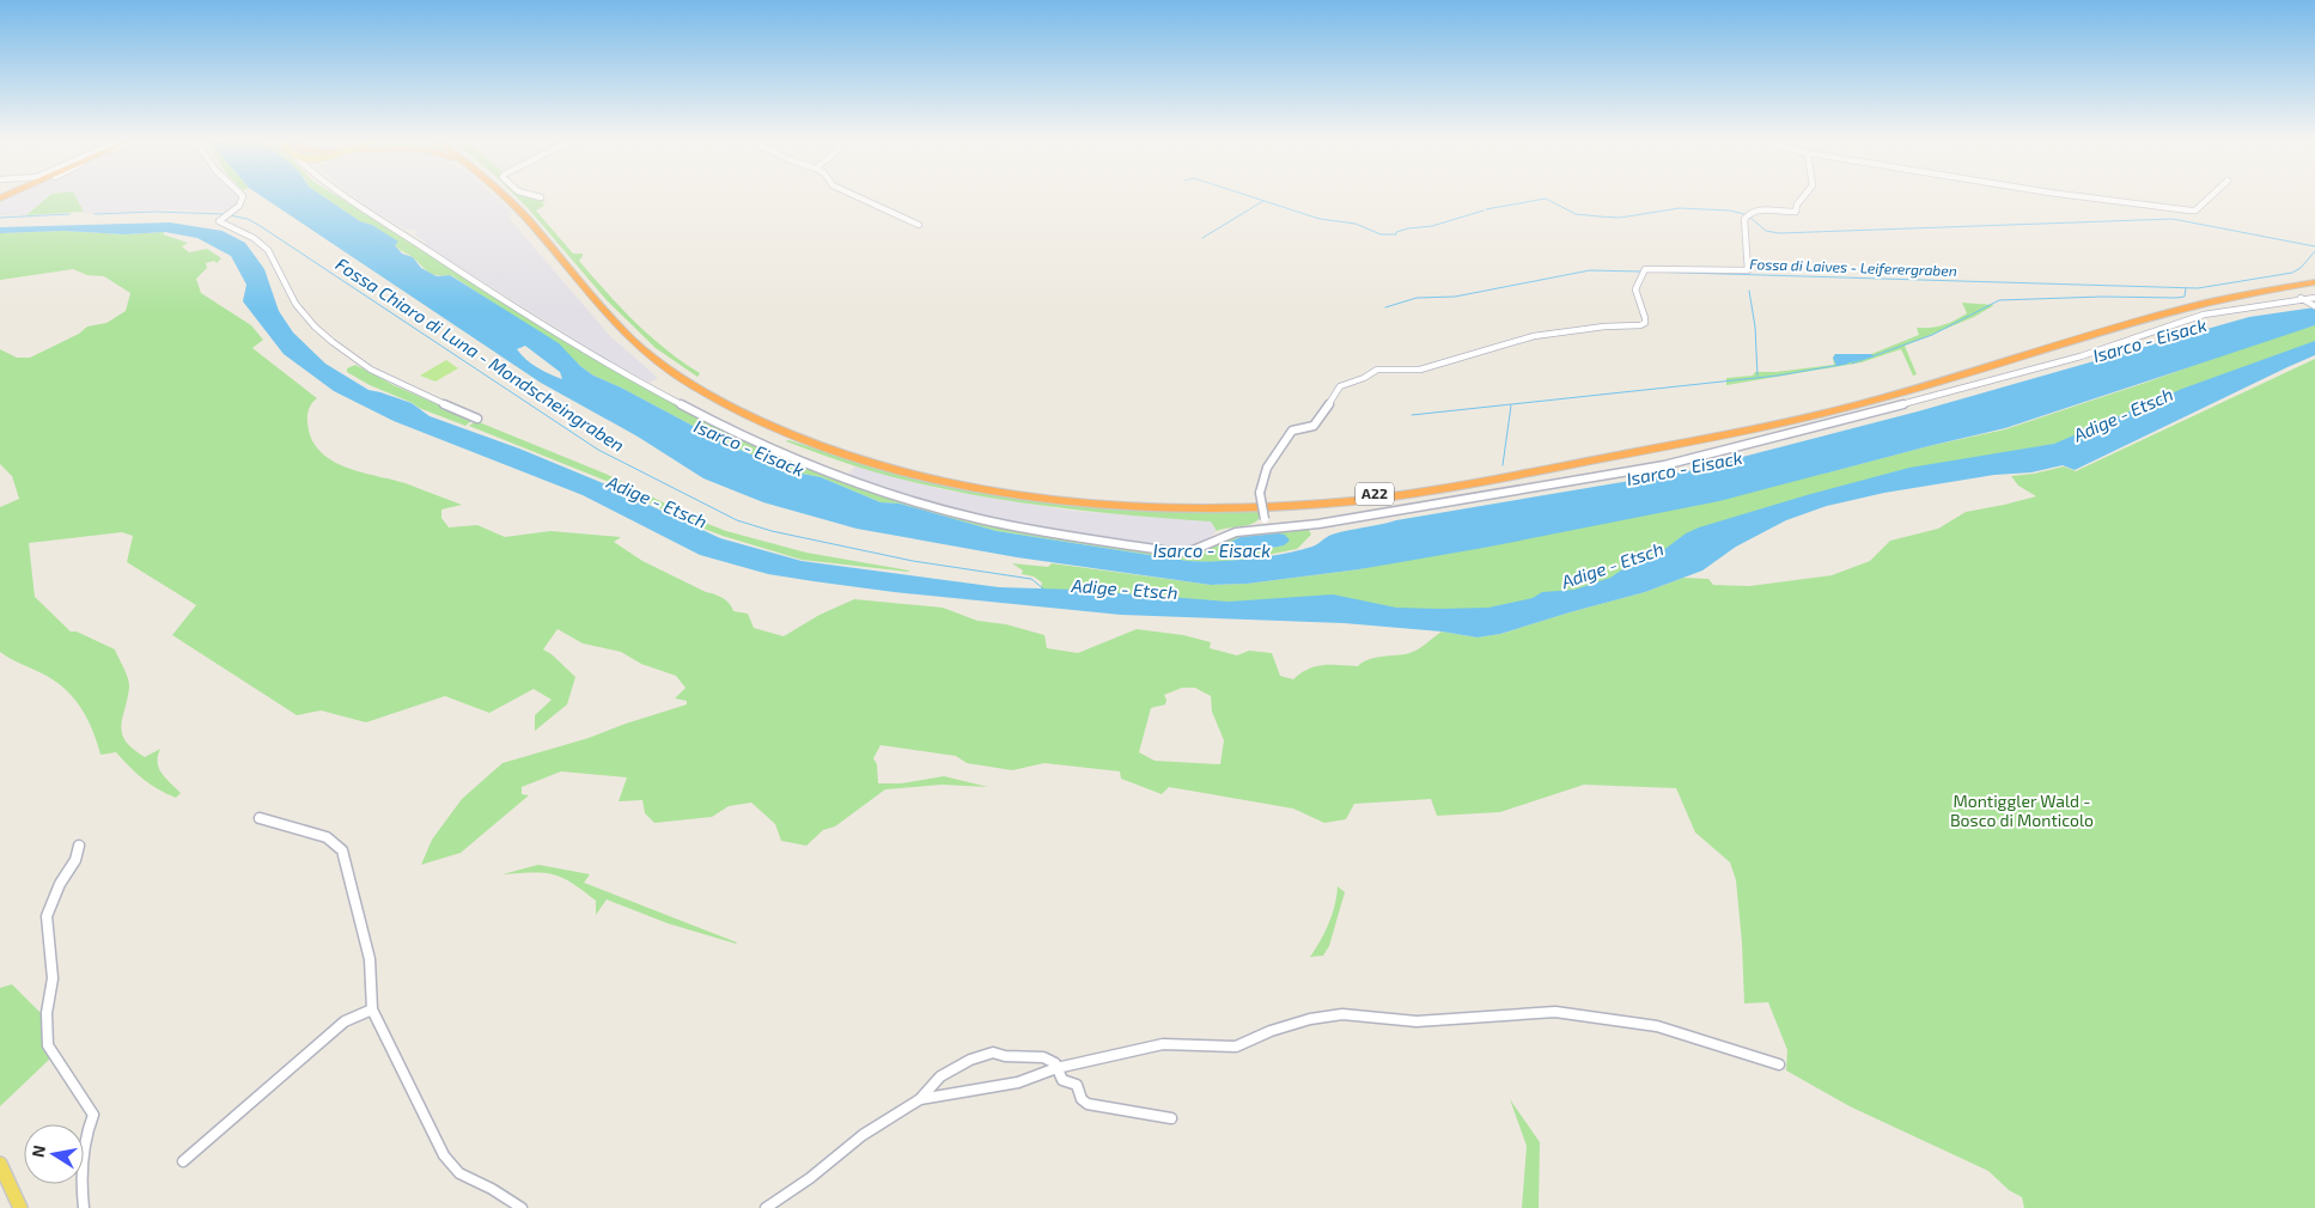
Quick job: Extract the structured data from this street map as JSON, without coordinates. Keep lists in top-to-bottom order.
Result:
{
  "streets": {
    "highway": ["A22"]
  },
  "water": [
    "Fossa di Laives - Leiferergraben",
    "Isarco - Eisack",
    "Fossa Chiaro di Luna - Mondscheingraben",
    "Adige - Etsch"
  ],
  "parks": ["Montiggler Wald - Bosco di Monticolo"],
  "north": "left"
}
